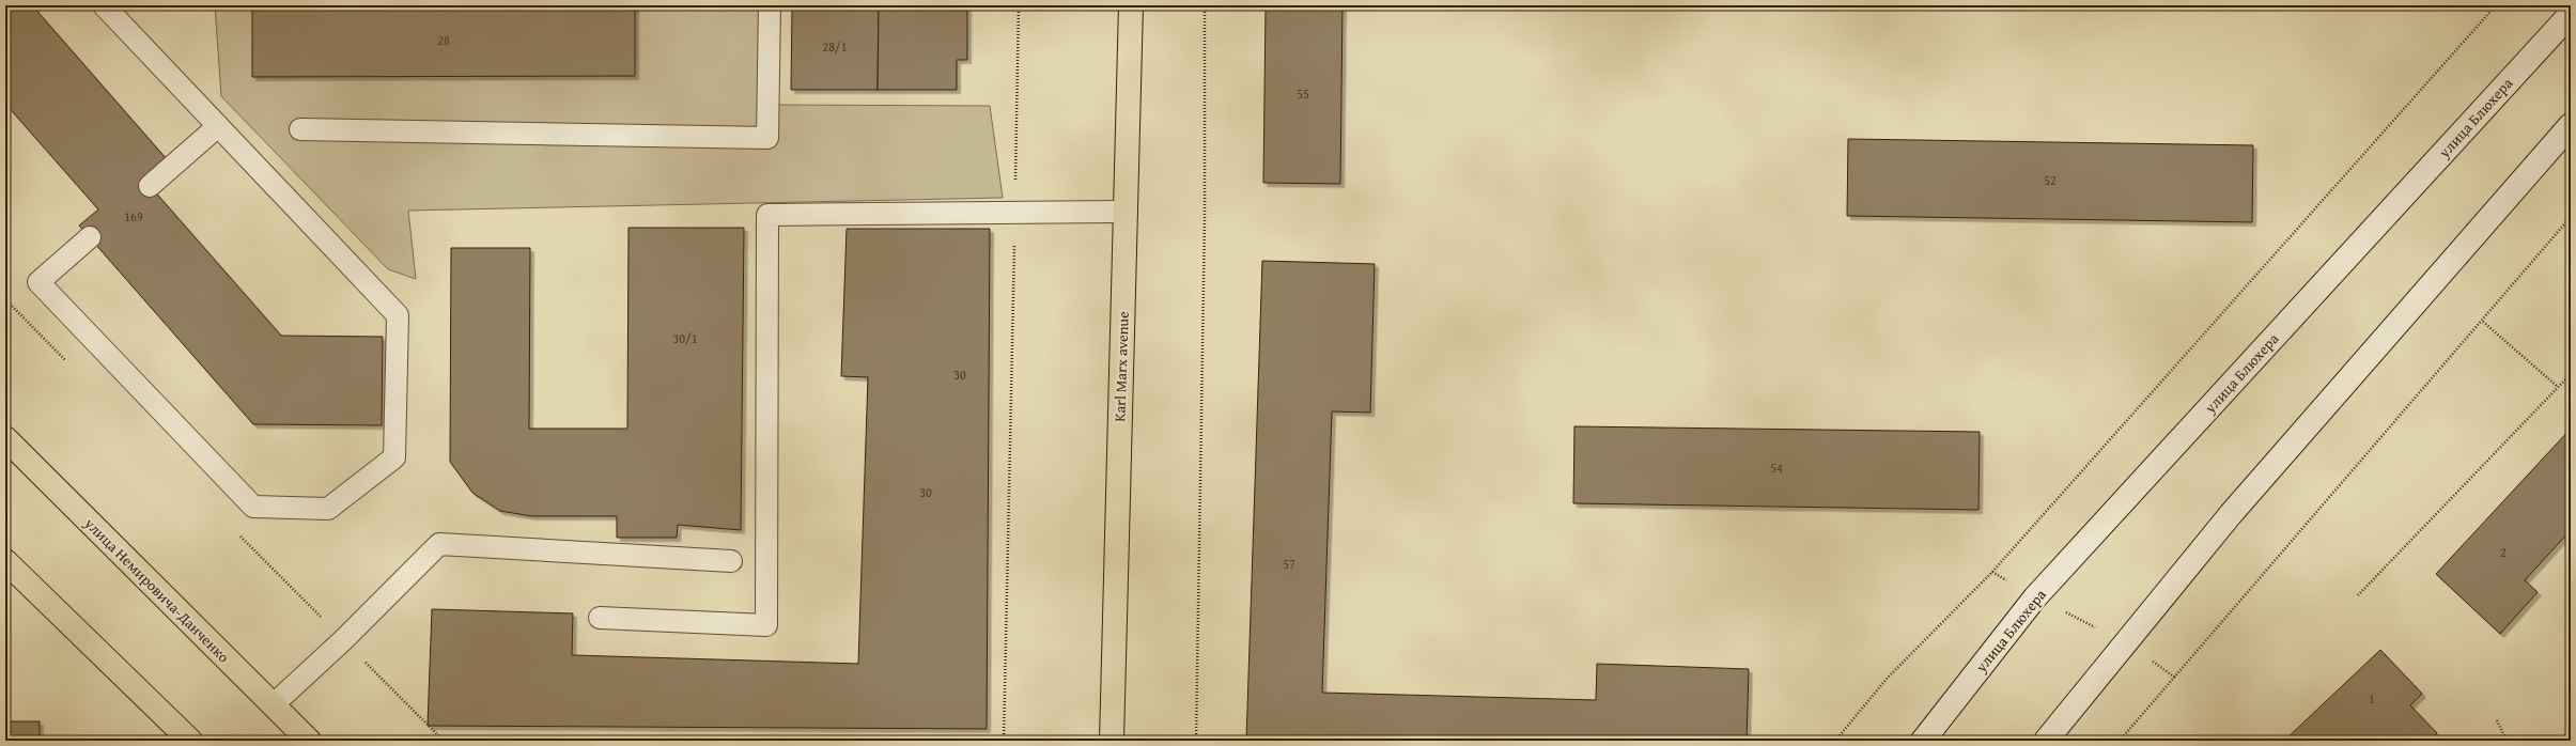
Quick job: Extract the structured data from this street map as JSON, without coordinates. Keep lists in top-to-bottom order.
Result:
{
  "streets": {
    "main road": ["улица Блюхера", "Karl Marx avenue", "улица Немировича-Данченко"]
  },
  "house_numbers": [
    "28",
    "28/1",
    "55",
    "52",
    "169",
    "30/1",
    "30",
    "54",
    "30",
    "2",
    "57",
    "1"
  ]
}
